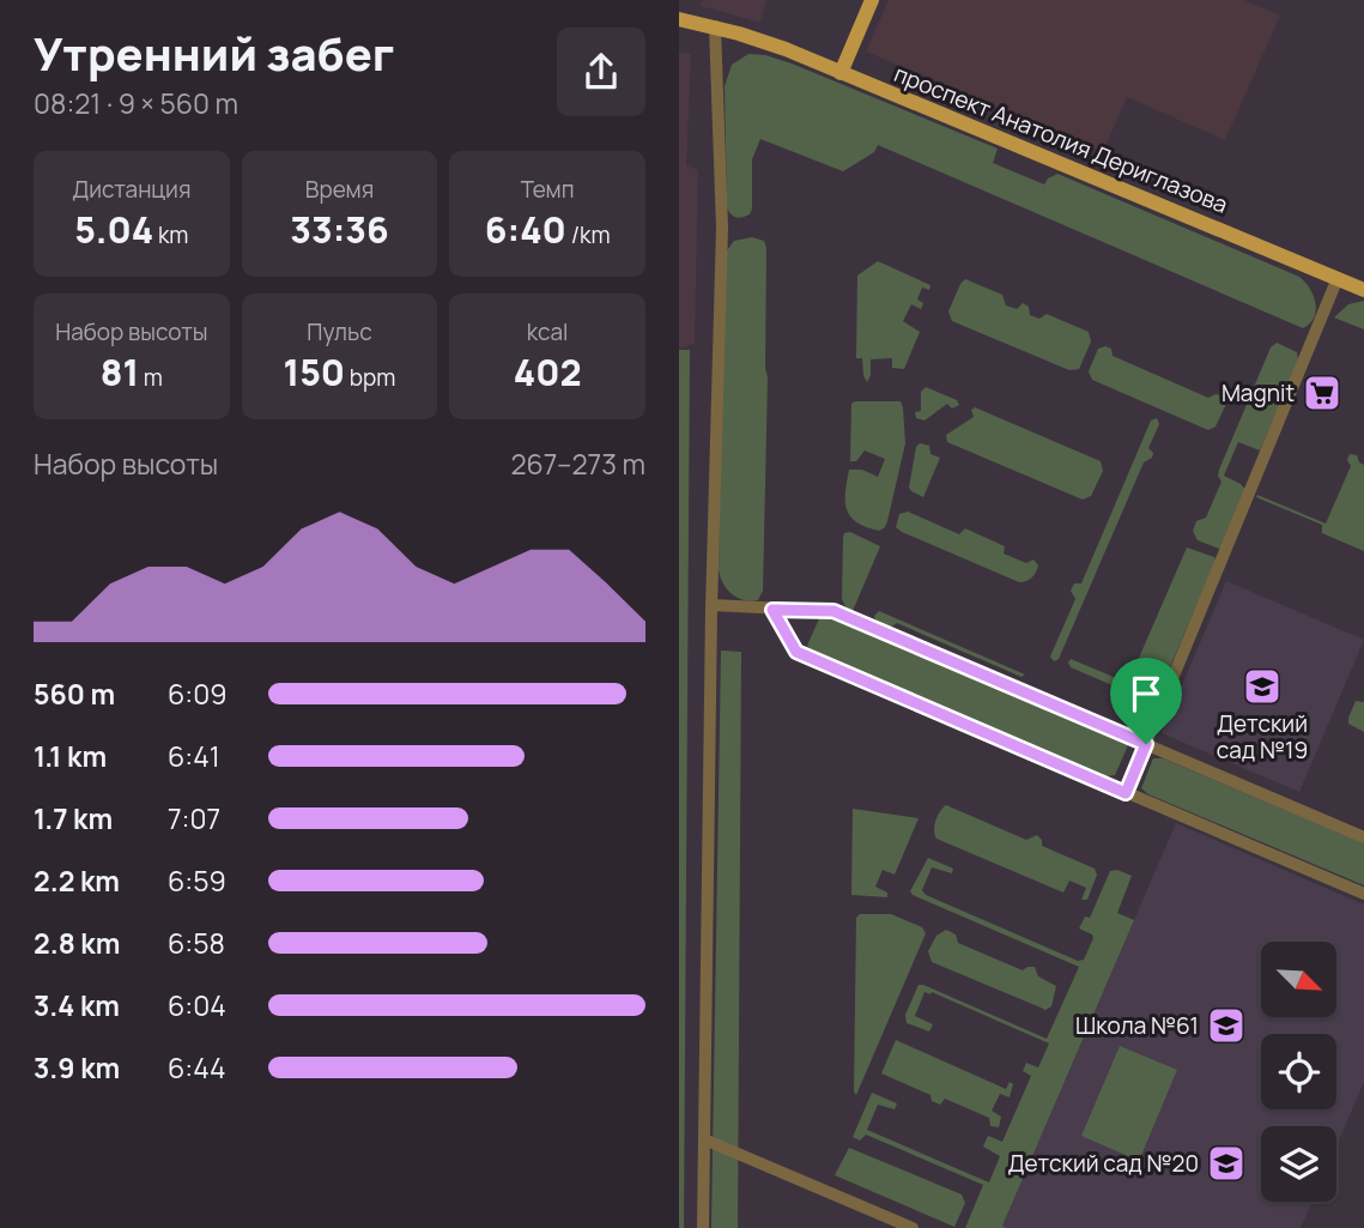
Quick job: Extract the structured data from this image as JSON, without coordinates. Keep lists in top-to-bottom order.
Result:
{
  "streets": {
    "main road": ["проспект Анатолия Дериглазова"]
  },
  "places": {
    "supermarket": ["Magnit"],
    "school or university": ["Детский сад №19", "Школа №61", "Детский сад №20"]
  },
  "north": "bottom right",
  "page": {
    "heading": ["Утренний забег", "08:21 · 9 × 560 m"],
    "stats": [
      ["Дистанция", "5.04 km"],
      ["Время", "33:36"],
      ["Темп", "6:40 /km"],
      ["Набор высоты", "81 m"],
      ["Пульс", "150 bpm"],
      ["kcal", "402"]
    ],
    "chart": ["Набор высоты", "267–273 m"],
    "list": [
      {
        "name": "560 m",
        "note": "6:09"
      },
      {
        "name": "1.1 km",
        "note": "6:41"
      },
      {
        "name": "1.7 km",
        "note": "7:07"
      },
      {
        "name": "2.2 km",
        "note": "6:59"
      },
      {
        "name": "2.8 km",
        "note": "6:58"
      },
      {
        "name": "3.4 km",
        "note": "6:04"
      },
      {
        "name": "3.9 km",
        "note": "6:44"
      }
    ]
  }
}
